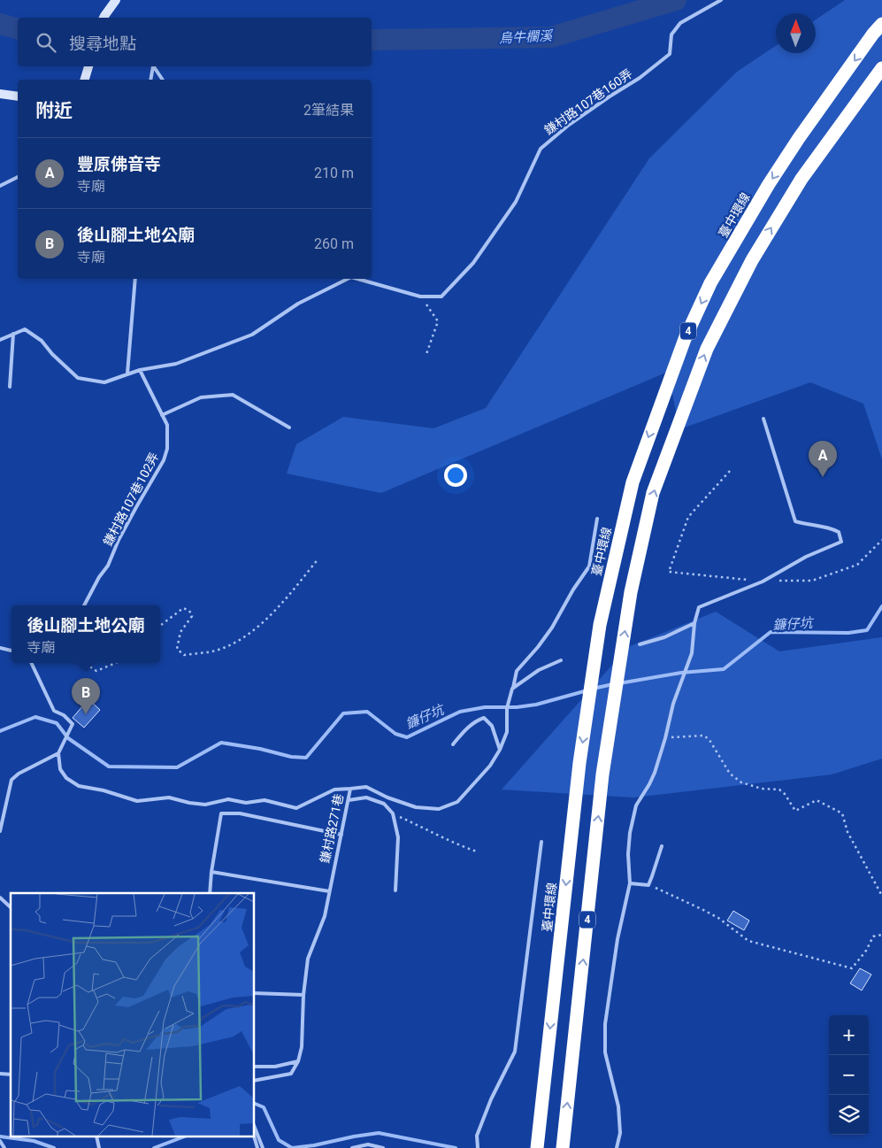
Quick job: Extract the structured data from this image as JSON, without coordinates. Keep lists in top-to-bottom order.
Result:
{
  "streets": {
    "highway": ["臺中環線", "4"],
    "lane": ["鎌村路107巷160弄", "鎌村路107巷102弄", "鎌村路271巷"]
  },
  "crossings": [
    ["鎌村路107巷160弄", "鎌村路107巷102弄"]
  ],
  "water": ["烏牛欄溪", "鐮仔坑"],
  "north": "top",
  "page": {
    "search": "搜尋地點",
    "heading": ["附近", "2筆結果"],
    "list": [
      {
        "mark": "A",
        "name": "豐原佛音寺",
        "note": "寺廟",
        "value": "210 m"
      },
      {
        "mark": "B",
        "name": "後山腳土地公廟",
        "note": "寺廟",
        "value": "260 m"
      }
    ],
    "pins": ["A", "B"],
    "popup": ["後山腳土地公廟", "寺廟"],
    "map_buttons": ["+", "−"]
  }
}
